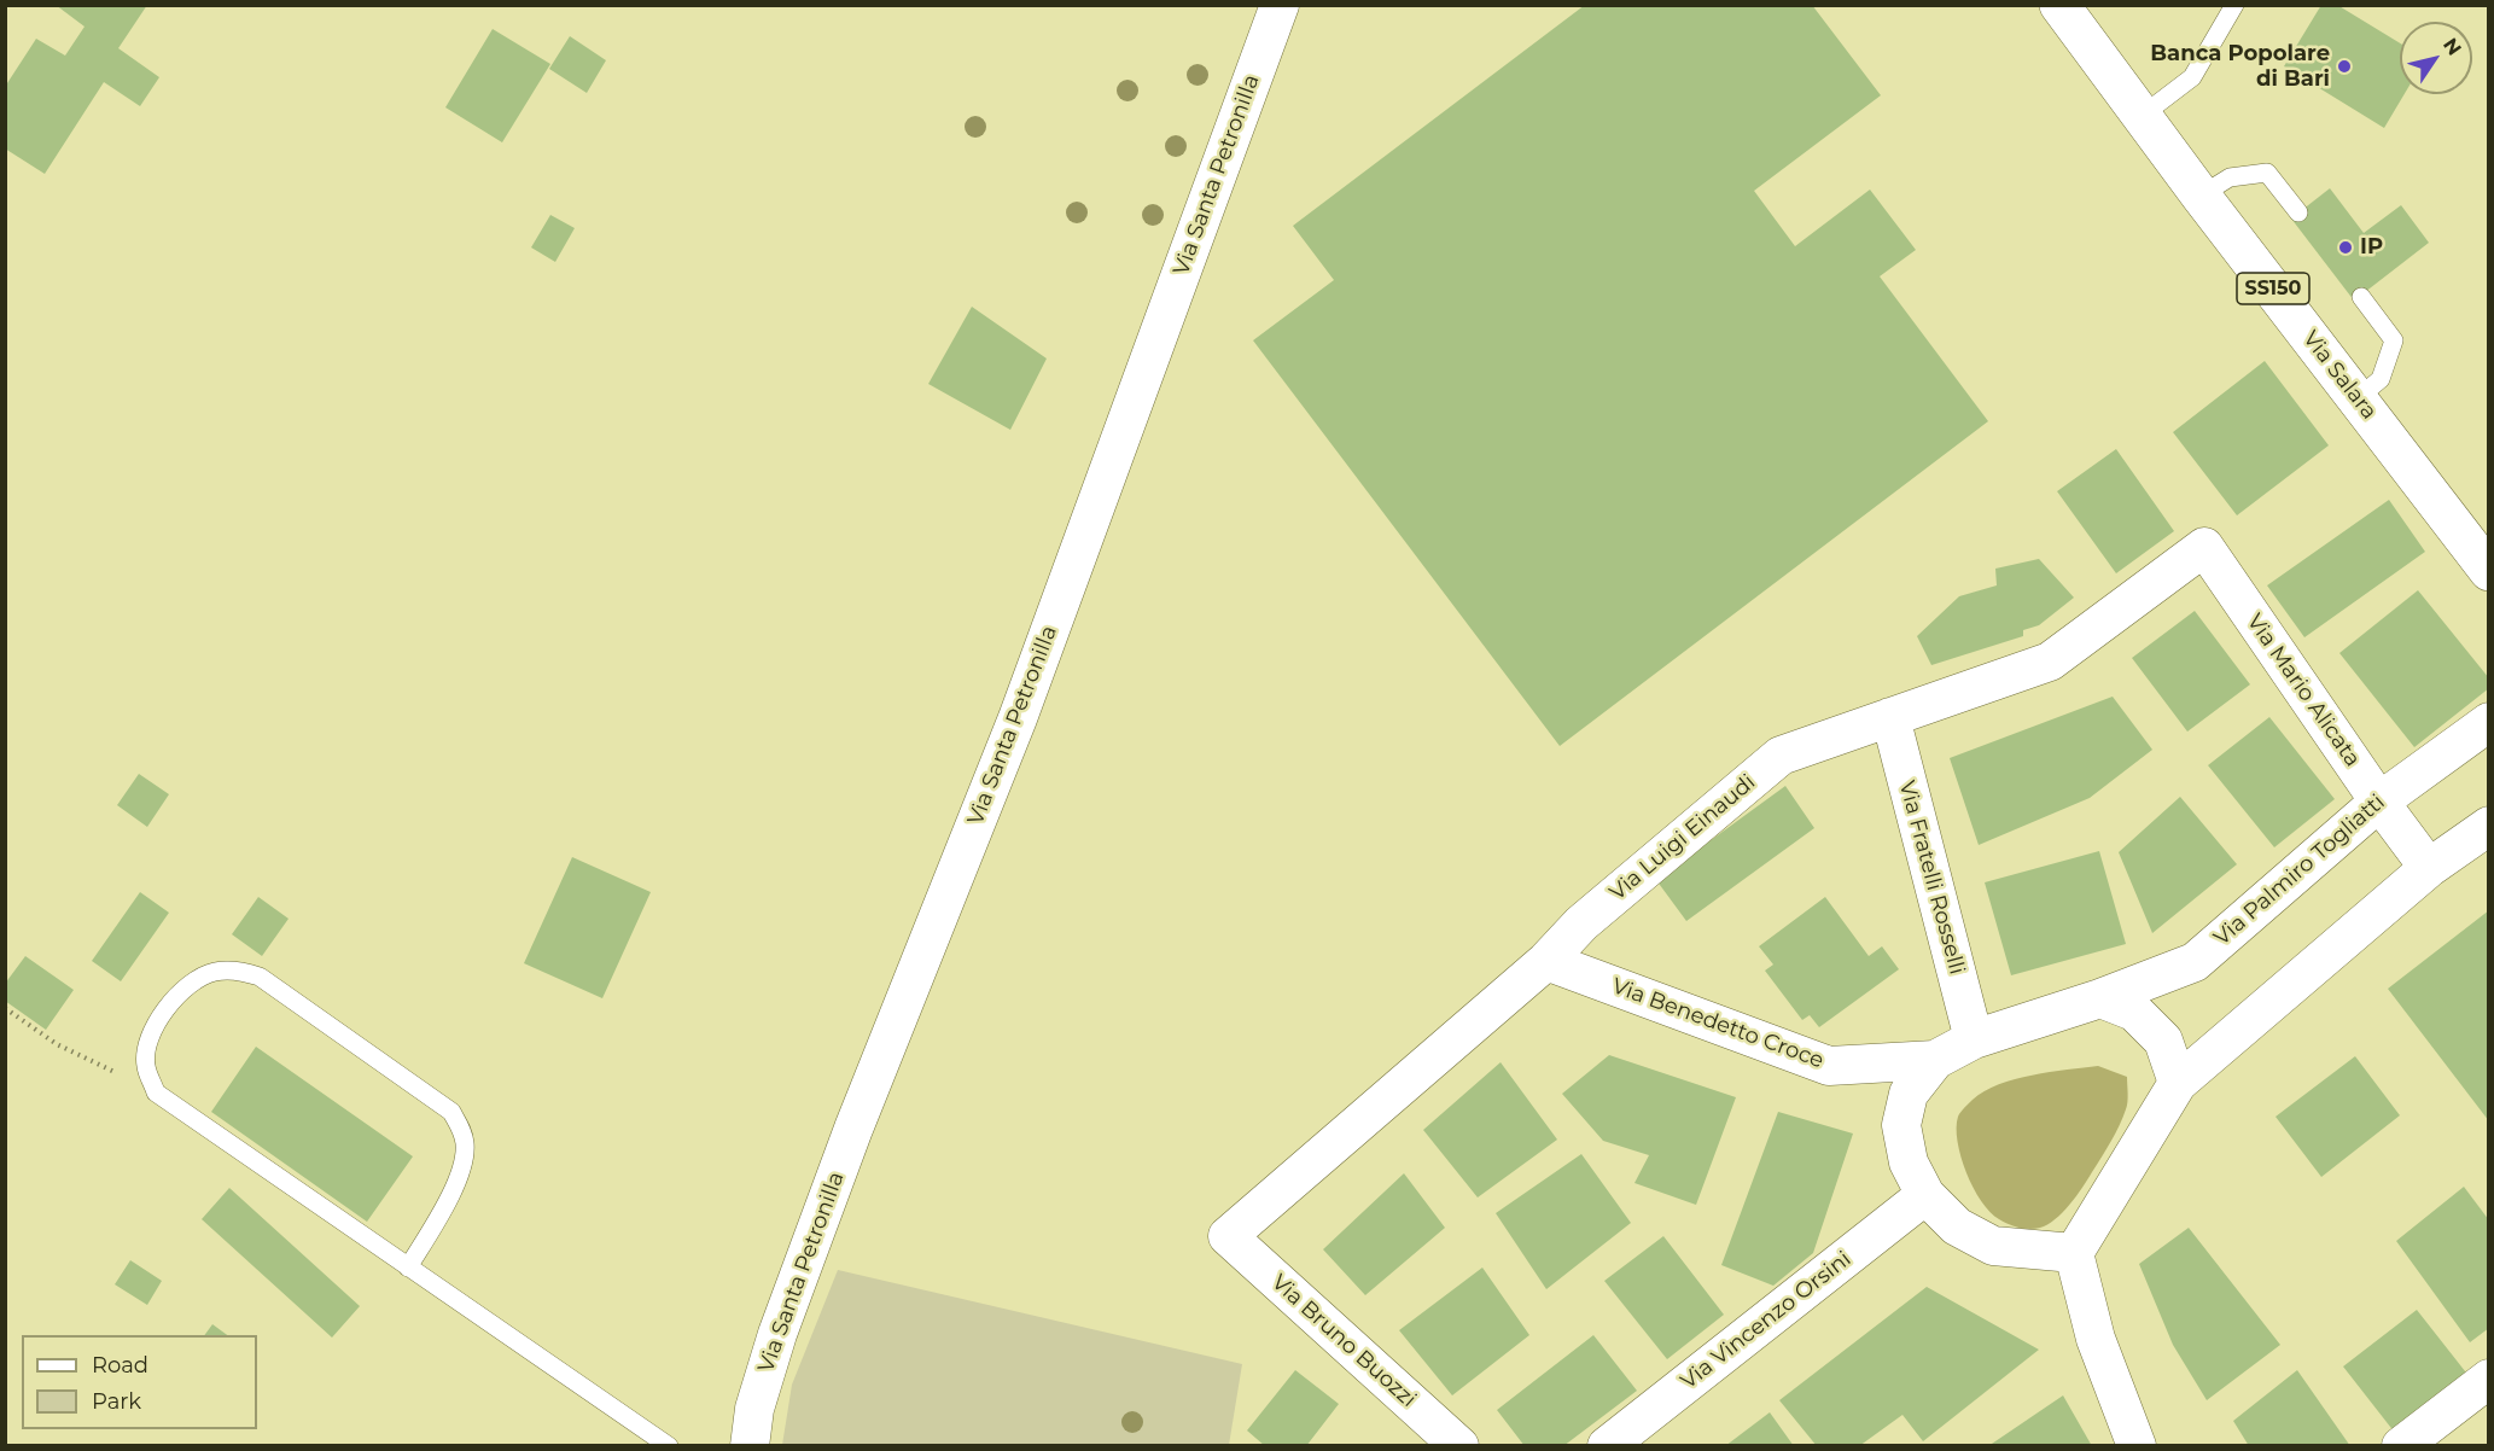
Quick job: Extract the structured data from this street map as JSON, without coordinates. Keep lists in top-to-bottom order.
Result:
{
  "streets": {
    "main road": ["SS150", "Via Salara"],
    "street": [
      "Via Santa Petronilla",
      "Via Mario Alicata",
      "Via Luigi Einaudi",
      "Via Palmiro Togliatti",
      "Via Fratelli Rosselli",
      "Via Benedetto Croce",
      "Via Vincenzo Orsini",
      "Via Bruno Buozzi"
    ]
  },
  "crossings": [
    ["Via Mario Alicata", "Via Luigi Einaudi"],
    ["Via Mario Alicata", "Via Palmiro Togliatti"],
    ["Via Luigi Einaudi", "Via Fratelli Rosselli"],
    ["Via Luigi Einaudi", "Via Benedetto Croce"],
    ["Via Luigi Einaudi", "Via Bruno Buozzi"],
    ["Via Palmiro Togliatti", "Via Fratelli Rosselli"],
    ["Via Palmiro Togliatti", "Via Benedetto Croce"],
    ["Via Palmiro Togliatti", "Via Vincenzo Orsini"],
    ["Via Fratelli Rosselli", "Via Benedetto Croce"],
    ["Via Fratelli Rosselli", "Via Vincenzo Orsini"],
    ["Via Benedetto Croce", "Via Vincenzo Orsini"]
  ],
  "places": ["Banca Popolare di Bari", "IP"],
  "legend": ["Road", "Park"],
  "north": "top right"
}
